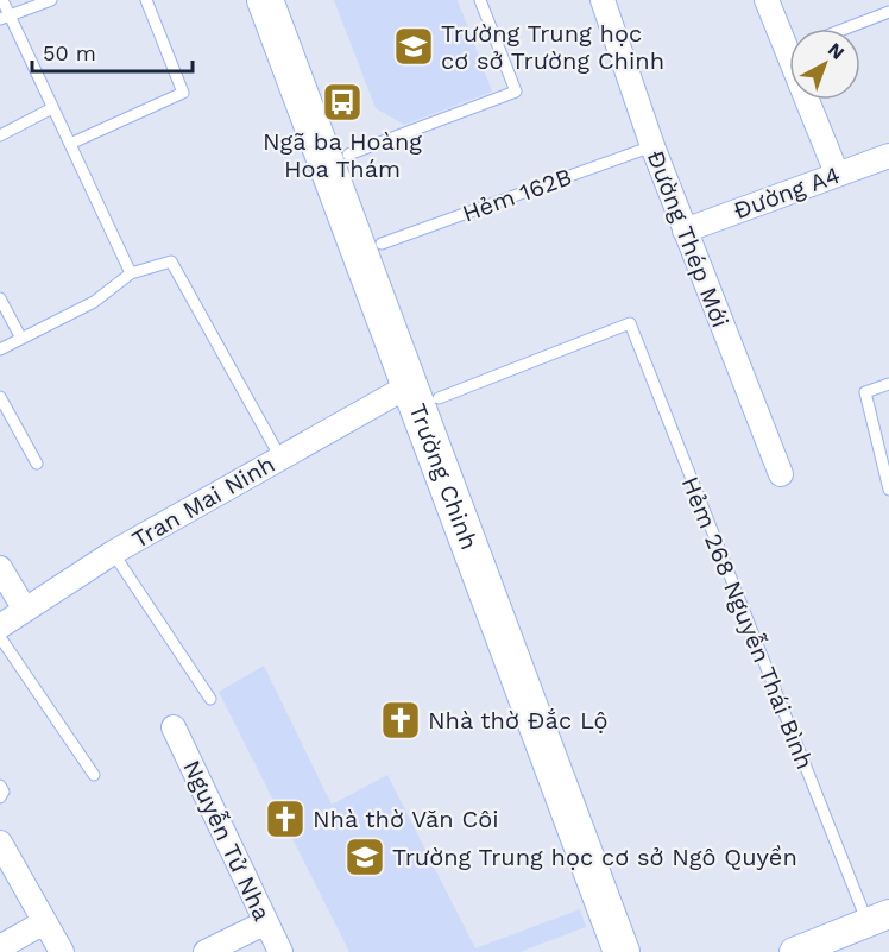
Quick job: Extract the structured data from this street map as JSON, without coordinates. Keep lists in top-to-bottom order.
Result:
{
  "streets": {
    "main road": ["Trường Chinh"],
    "street": [
      "Đường A4",
      "Đường Thép Mới",
      "Tran Mai Ninh",
      "Nguyễn Tử Nha"
    ],
    "lane": ["Hẻm 162B", "Hẻm 268 Nguyễn Thái Bình"]
  },
  "crossings": [
    ["Đường A4", "Đường Thép Mới"],
    ["Hẻm 162B", "Đường Thép Mới"],
    ["Hẻm 162B", "Trường Chinh"],
    ["Trường Chinh", "Tran Mai Ninh"],
    ["Trường Chinh", "Hẻm 268 Nguyễn Thái Bình"],
    ["Tran Mai Ninh", "Hẻm 268 Nguyễn Thái Bình"]
  ],
  "places": {
    "school or university": ["Trường Trung học cơ sở Trường Chinh", "Trường Trung học cơ sở Ngô Quyền"],
    "bus stop": ["Ngã ba Hoàng Hoa Thám"],
    "church": ["Nhà thờ Đắc Lộ", "Nhà thờ Văn Côi"]
  },
  "scale_bar": "50 m",
  "north": "top right"
}
